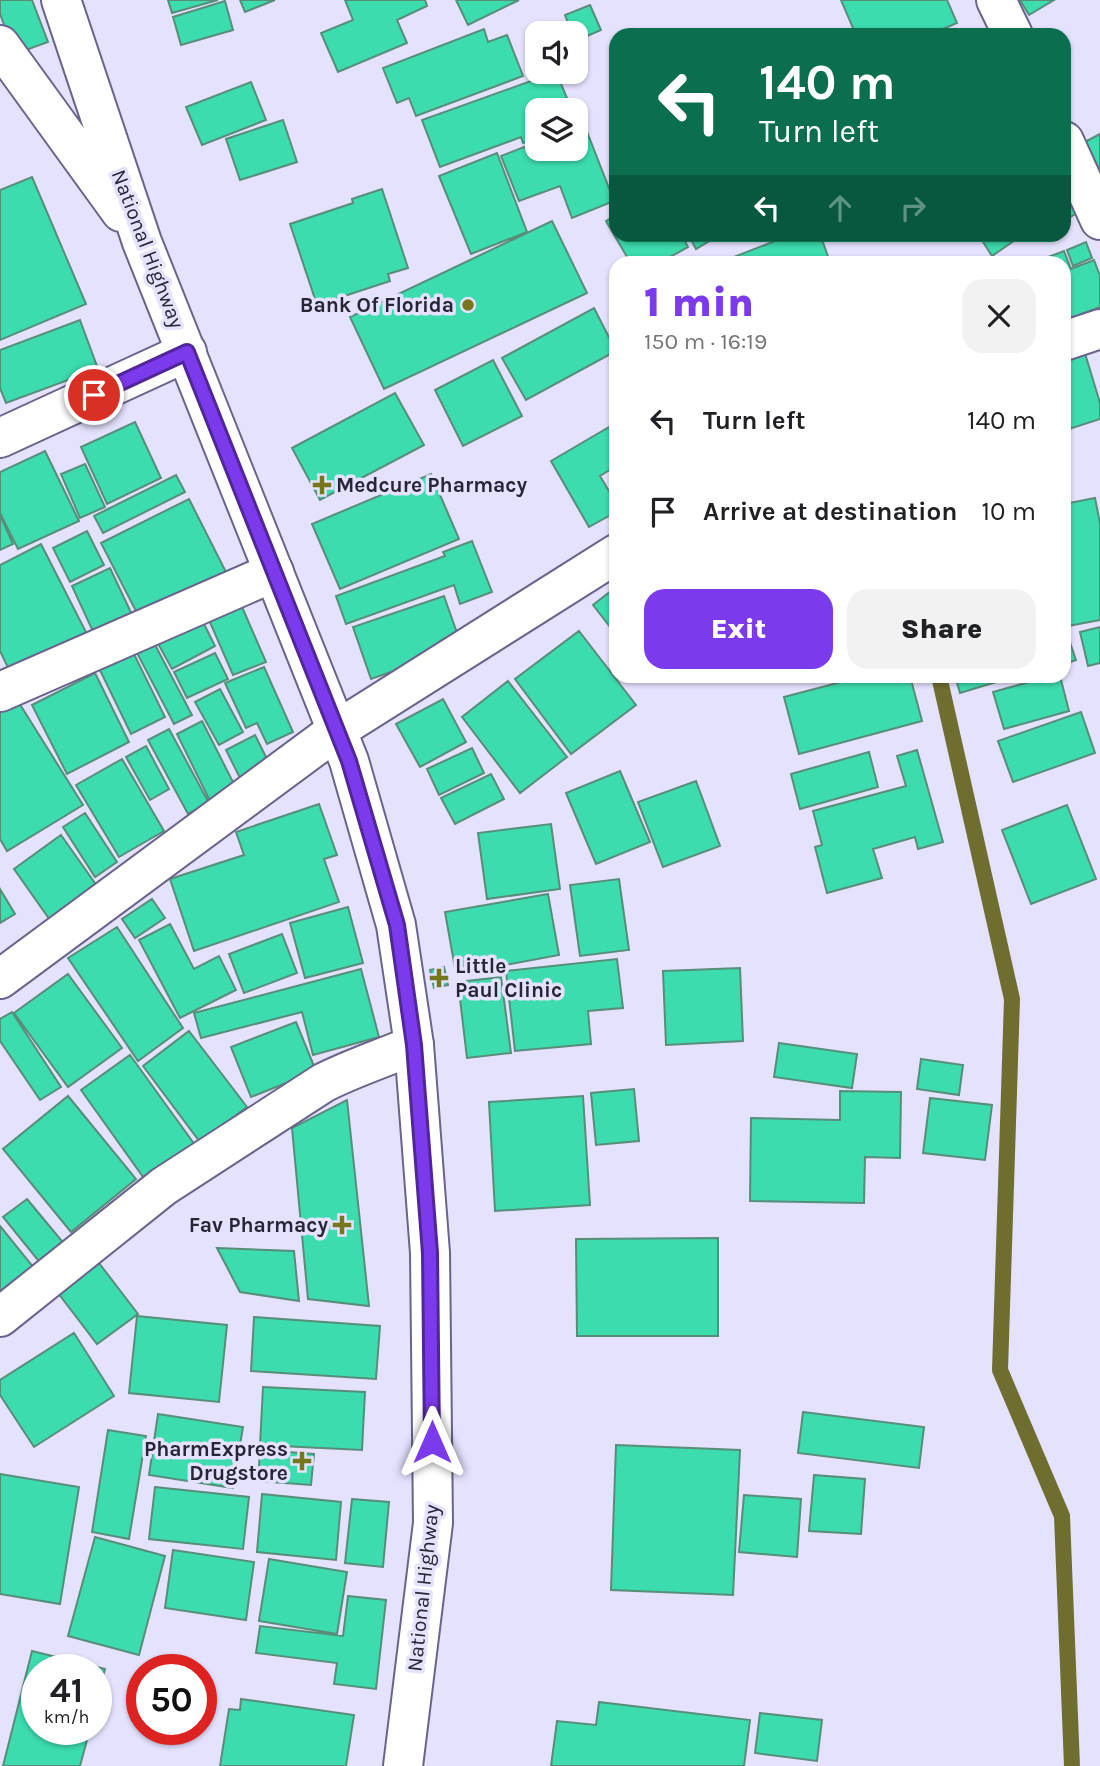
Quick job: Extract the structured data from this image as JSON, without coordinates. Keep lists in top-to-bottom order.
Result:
{
  "streets": {
    "main road": ["National Highway"]
  },
  "places": {
    "other": ["Bank Of Florida"],
    "health": [
      "Medcure Pharmacy",
      "Little Paul Clinic",
      "Fav Pharmacy",
      "PharmExpress Drugstore"
    ]
  },
  "page": {
    "turn": ["140 m", "Turn left"],
    "heading": ["1 min", "150 m · 16:19"],
    "list": [
      {
        "name": "Turn left",
        "value": "140 m"
      },
      {
        "name": "Arrive at destination",
        "value": "10 m"
      }
    ],
    "buttons": ["Exit", "Share"],
    "speed": "41 km/h",
    "limit": "50"
  }
}
